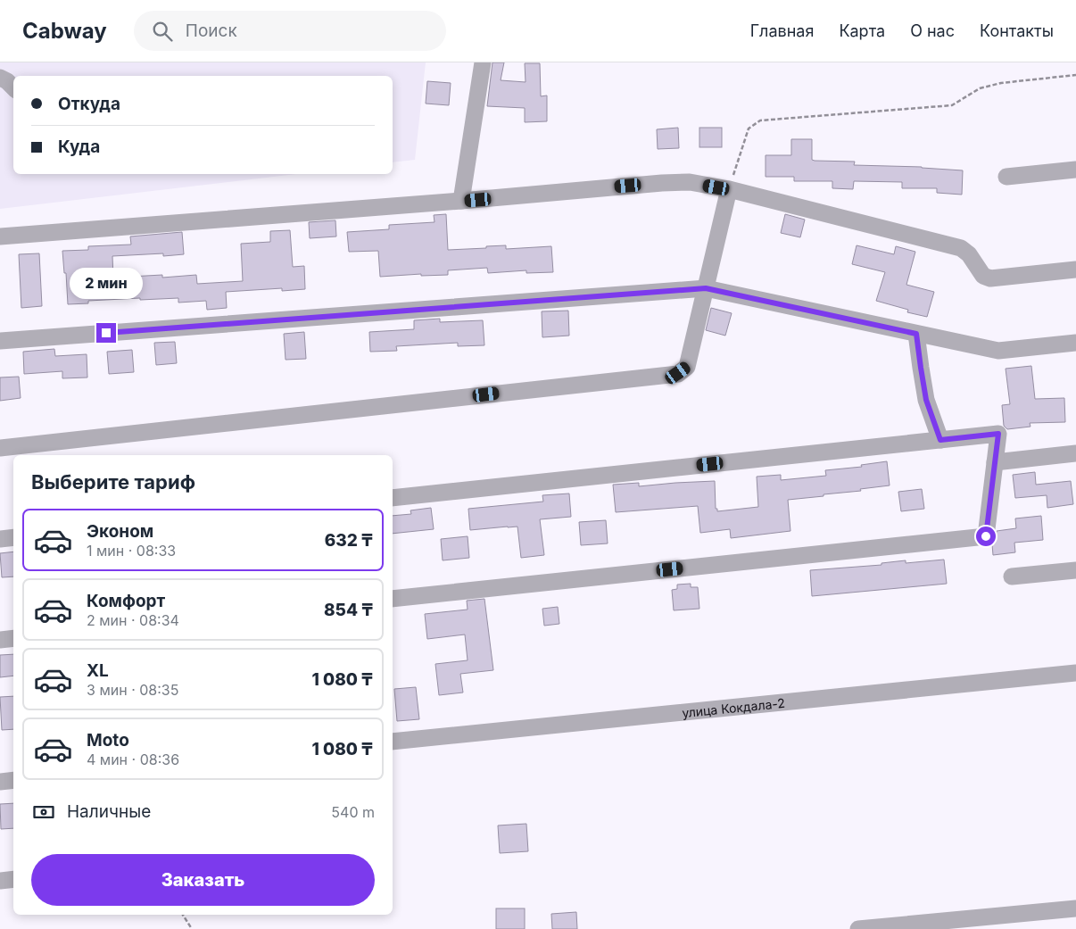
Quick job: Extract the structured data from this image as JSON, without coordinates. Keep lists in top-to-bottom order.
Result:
{
  "streets": {
    "street": ["улица Кокдала-2"]
  },
  "page": {
    "header": "Cabway",
    "search": "Поиск",
    "nav": [
      "Главная",
      "Карта",
      "О нас",
      "Контакты"
    ],
    "banner": ["Откуда", "Куда"],
    "bubble": "2 мин",
    "heading": "Выберите тариф",
    "list": [
      {
        "name": "Эконом",
        "note": "1 мин · 08:33",
        "value": "632 ₸"
      },
      {
        "name": "Комфорт",
        "note": "2 мин · 08:34",
        "value": "854 ₸"
      },
      {
        "name": "XL",
        "note": "3 мин · 08:35",
        "value": "1 080 ₸"
      },
      {
        "name": "Moto",
        "note": "4 мин · 08:36",
        "value": "1 080 ₸"
      }
    ],
    "pay": ["Наличные", "540 m"],
    "buttons": "Заказать"
  }
}
